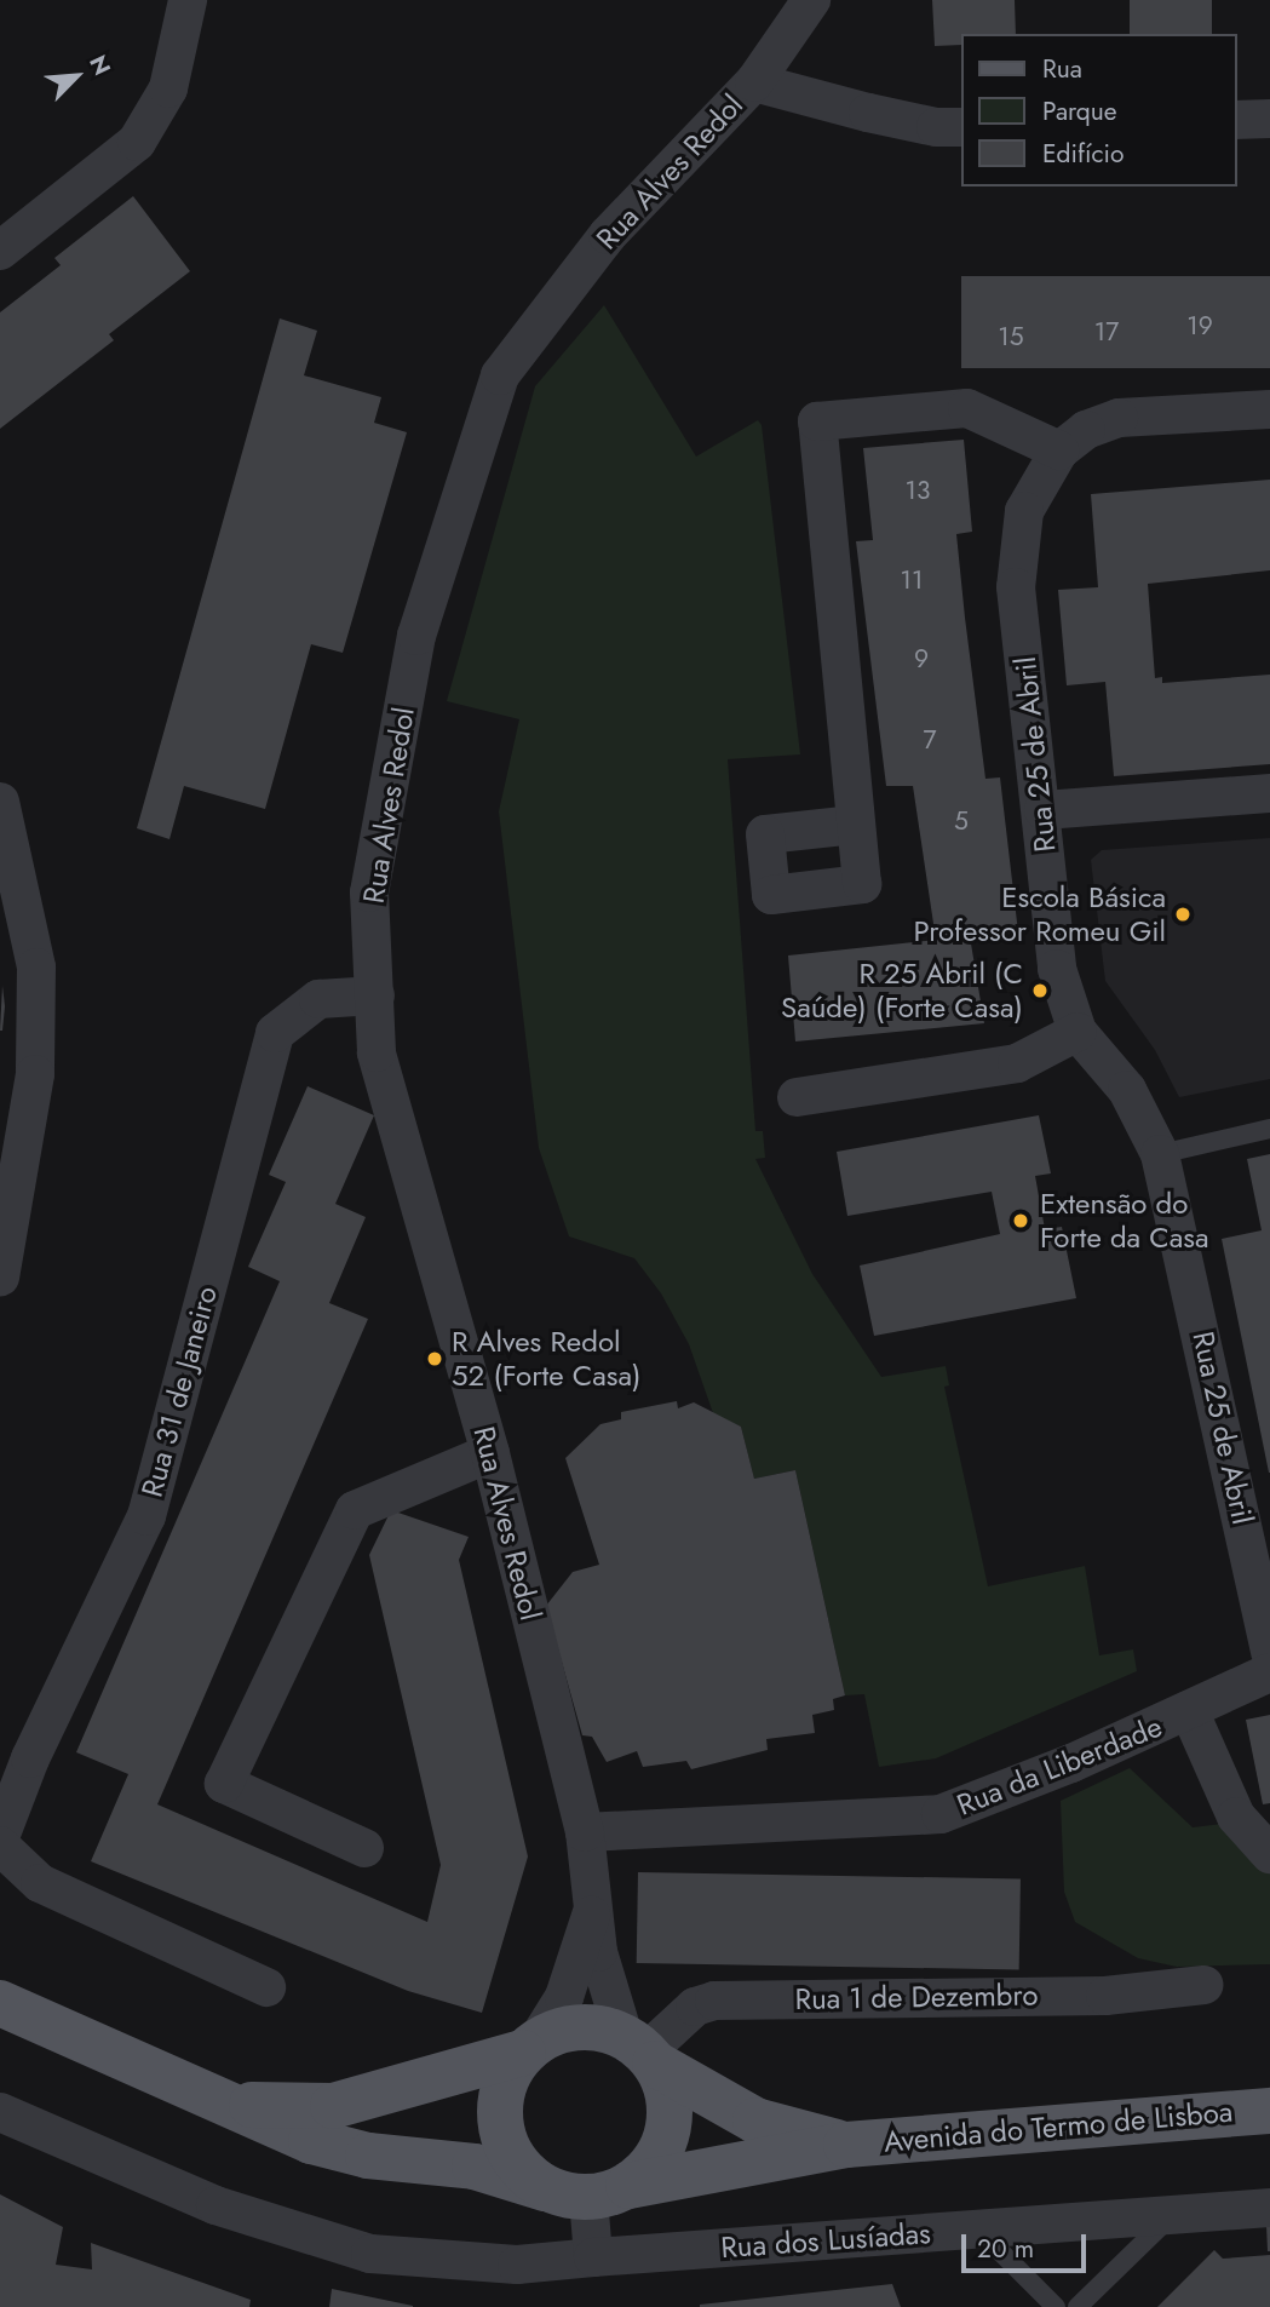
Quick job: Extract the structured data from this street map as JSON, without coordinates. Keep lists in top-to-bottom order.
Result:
{
  "streets": {
    "main road": ["Avenida do Termo de Lisboa"],
    "street": [
      "Rua Alves Redol",
      "Rua 25 de Abril",
      "Rua 31 de Janeiro",
      "Rua da Liberdade",
      "Rua 1 de Dezembro",
      "Rua dos Lusíadas"
    ]
  },
  "crossings": [
    ["Rua Alves Redol", "Rua 31 de Janeiro"],
    ["Rua Alves Redol", "Rua da Liberdade"],
    ["Rua Alves Redol", "Rua 1 de Dezembro"],
    ["Rua Alves Redol", "Avenida do Termo de Lisboa"],
    ["Rua 1 de Dezembro", "Avenida do Termo de Lisboa"]
  ],
  "places": [
    "Escola Básica Professor Romeu Gil",
    "R 25 Abril (C Saúde) (Forte Casa)",
    "Extensão do Forte da Casa",
    "R Alves Redol 52 (Forte Casa)"
  ],
  "house_numbers": [
    "19",
    "17",
    "15",
    "13",
    "11",
    "9",
    "7",
    "5"
  ],
  "legend": ["Rua", "Parque", "Edifício"],
  "scale_bar": "20 m",
  "north": "top right"
}
